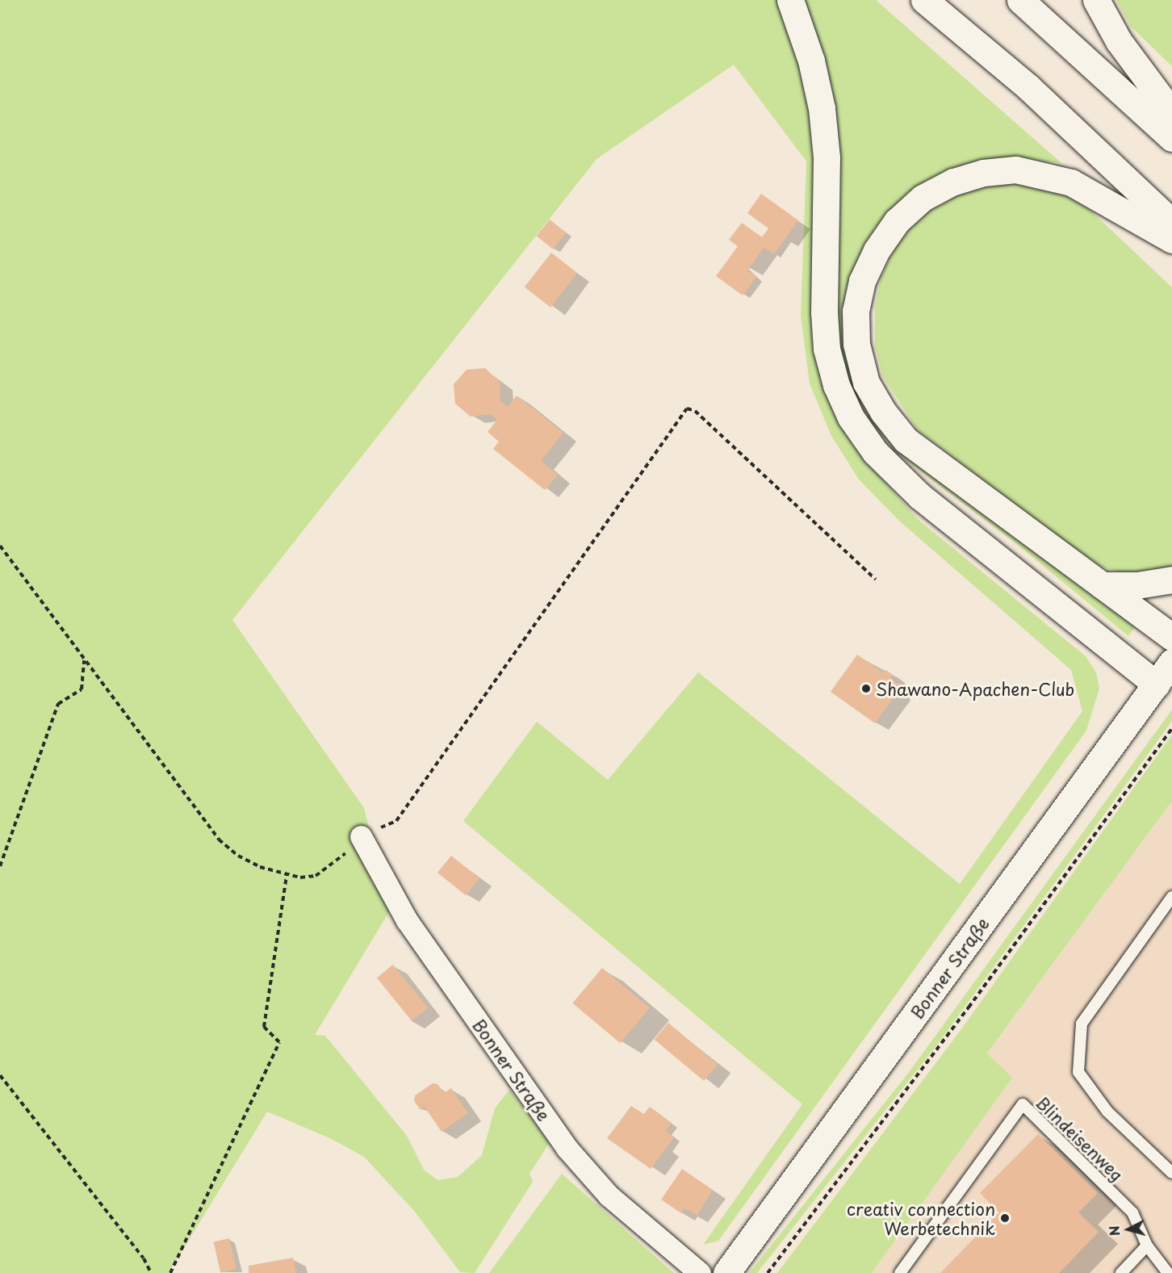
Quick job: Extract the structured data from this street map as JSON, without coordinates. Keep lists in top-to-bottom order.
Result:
{
  "streets": {
    "main road": ["Bonner Straße"],
    "lane": ["Blindeisenweg"]
  },
  "places": ["Shawano-Apachen-Club", "creativ connection Werbetechnik"],
  "north": "left"
}
